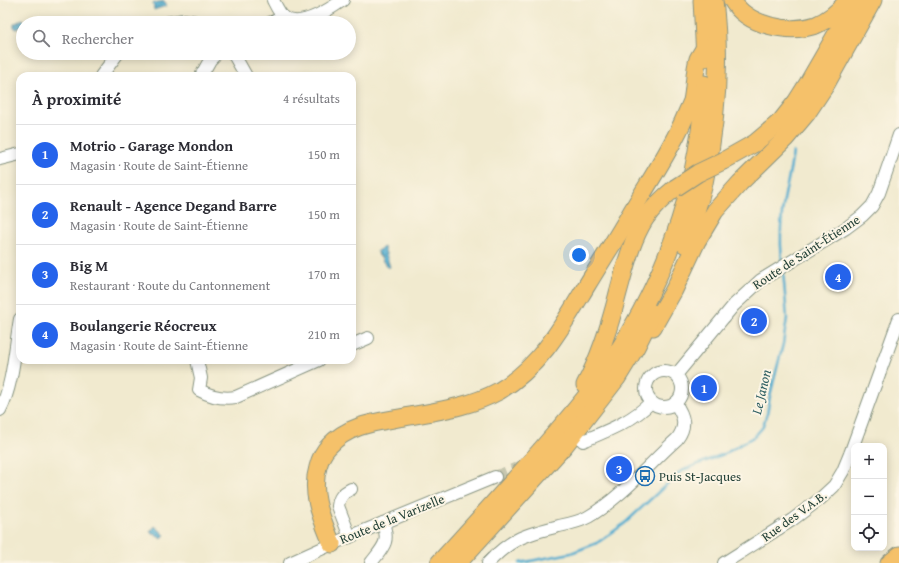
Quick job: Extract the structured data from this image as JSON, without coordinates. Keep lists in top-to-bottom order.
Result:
{
  "streets": {
    "street": ["Route de Saint-Étienne", "Rue des V.A.B.", "Route de la Varizelle"]
  },
  "water": ["Le Janon"],
  "places": {
    "bus stop": ["Puis St-Jacques"]
  },
  "page": {
    "search": "Rechercher",
    "heading": ["À proximité", "4 résultats"],
    "list": [
      {
        "mark": "1",
        "name": "Motrio - Garage Mondon",
        "note": "Magasin · Route de Saint-Étienne",
        "value": "150 m"
      },
      {
        "mark": "2",
        "name": "Renault - Agence Degand Barre",
        "note": "Magasin · Route de Saint-Étienne",
        "value": "150 m"
      },
      {
        "mark": "3",
        "name": "Big M",
        "note": "Restaurant · Route du Cantonnement",
        "value": "170 m"
      },
      {
        "mark": "4",
        "name": "Boulangerie Réocreux",
        "note": "Magasin · Route de Saint-Étienne",
        "value": "210 m"
      }
    ],
    "pins": [
      "4",
      "2",
      "1",
      "3"
    ],
    "map_buttons": ["+", "−"]
  }
}
